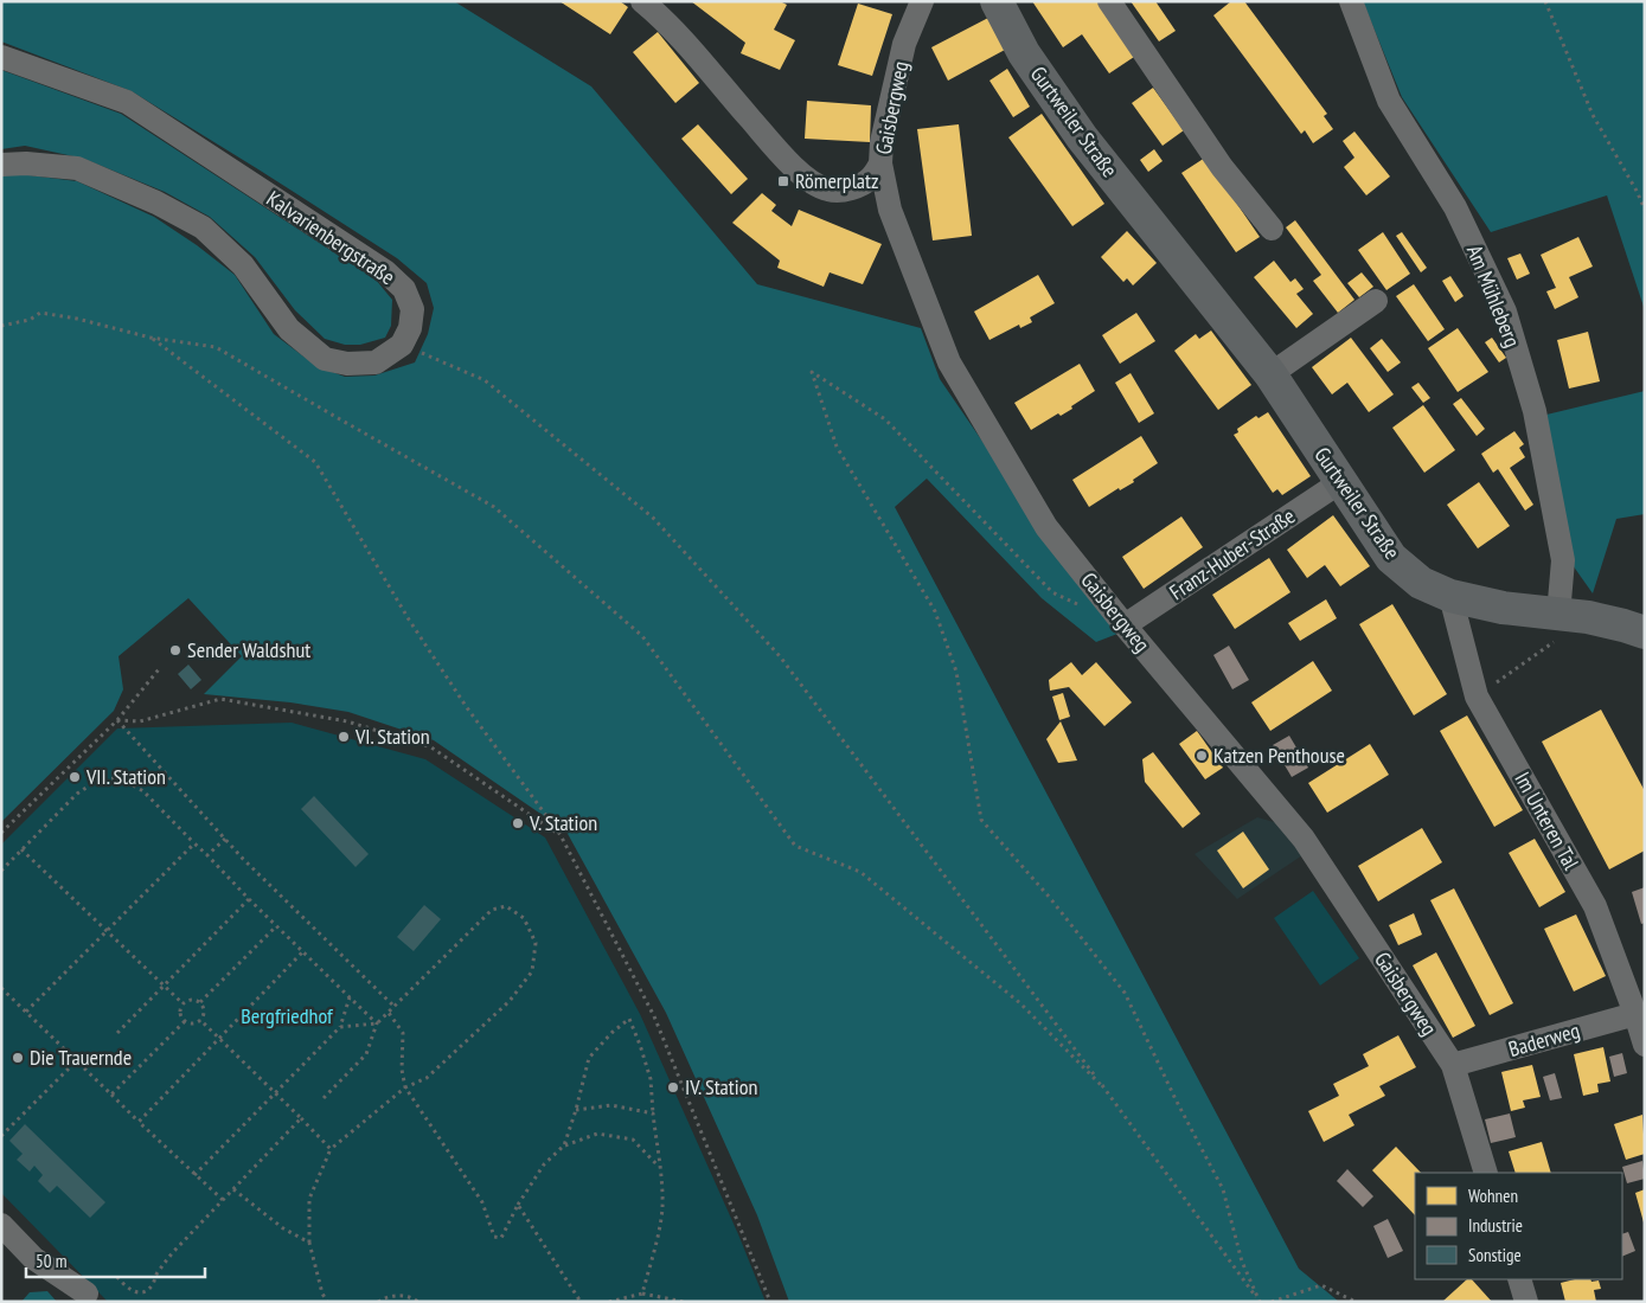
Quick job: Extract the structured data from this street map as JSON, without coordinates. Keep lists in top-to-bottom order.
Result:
{
  "streets": {
    "main road": ["Gurtweiler Straße"],
    "street": [
      "Gaisbergweg",
      "Kalvarienbergstraße",
      "Am Mühleberg",
      "Franz-Huber-Straße",
      "Im Unteren Tal",
      "Baderweg"
    ]
  },
  "crossings": [
    ["Gaisbergweg", "Franz-Huber-Straße"],
    ["Gaisbergweg", "Baderweg"],
    ["Gurtweiler Straße", "Am Mühleberg"],
    ["Gurtweiler Straße", "Franz-Huber-Straße"],
    ["Gurtweiler Straße", "Im Unteren Tal"],
    ["Im Unteren Tal", "Baderweg"]
  ],
  "parks": ["Bergfriedhof"],
  "places": {
    "transit": ["Römerplatz"],
    "other": [
      "Sender Waldshut",
      "VI. Station",
      "Katzen Penthouse",
      "VII. Station",
      "V. Station",
      "Die Trauernde",
      "IV. Station"
    ]
  },
  "legend": ["Wohnen", "Industrie", "Sonstige"],
  "scale_bar": "50 m"
}
